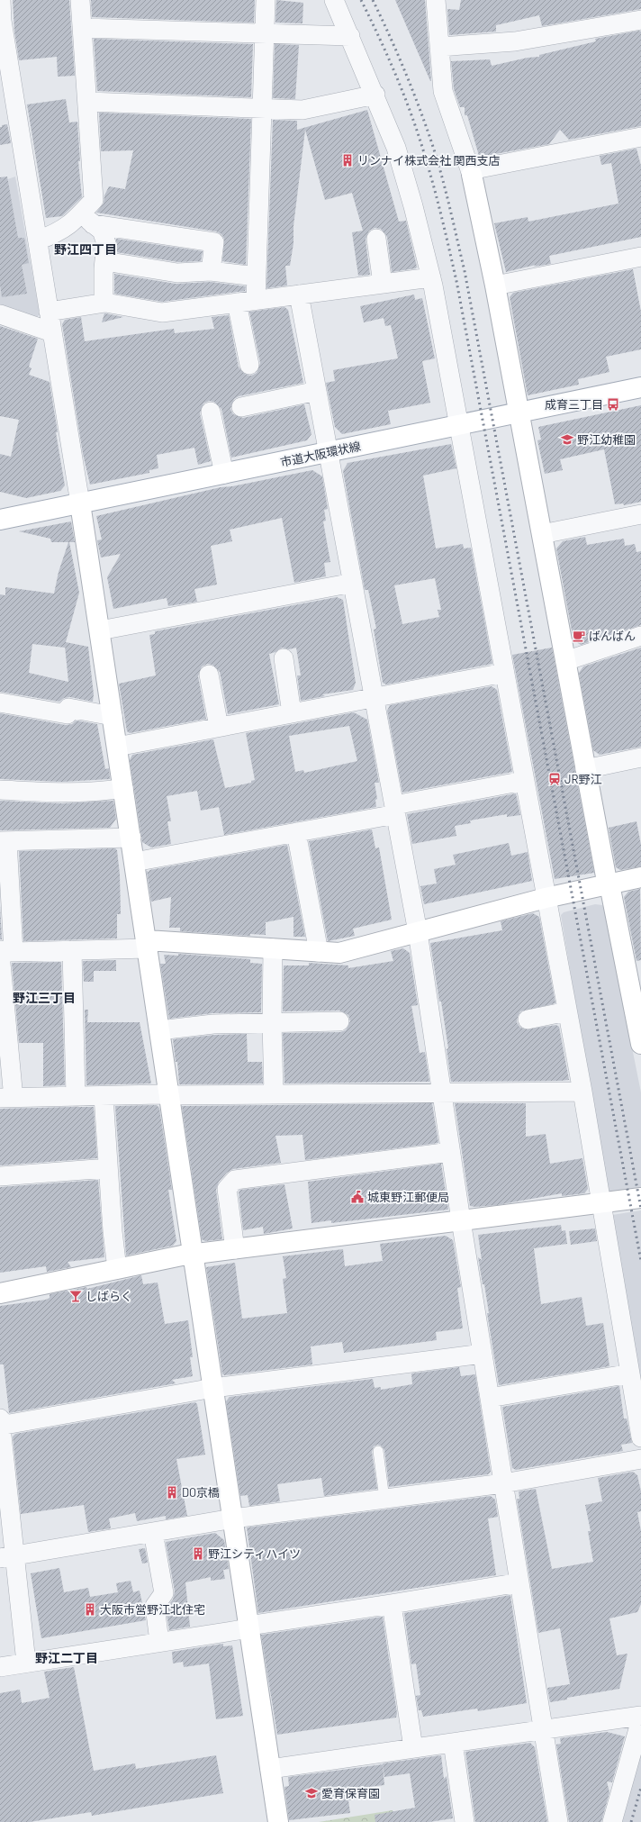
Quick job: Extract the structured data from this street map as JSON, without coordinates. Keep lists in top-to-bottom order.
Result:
{
  "streets": {
    "street": ["市道大阪環状線"]
  },
  "districts": ["野江四丁目", "野江三丁目", "野江二丁目"],
  "places": {
    "building": [
      "リンナイ株式会社 関西支店",
      "DO京橋",
      "野江シティハイツ",
      "大阪市営野江北住宅"
    ],
    "bus stop": ["成育三丁目"],
    "school or university": ["野江幼稚園", "愛育保育園"],
    "cafe": ["ばんばん"],
    "station": ["JR野江"],
    "public building": ["城東野江郵便局"],
    "bar": ["しばらく"]
  }
}
